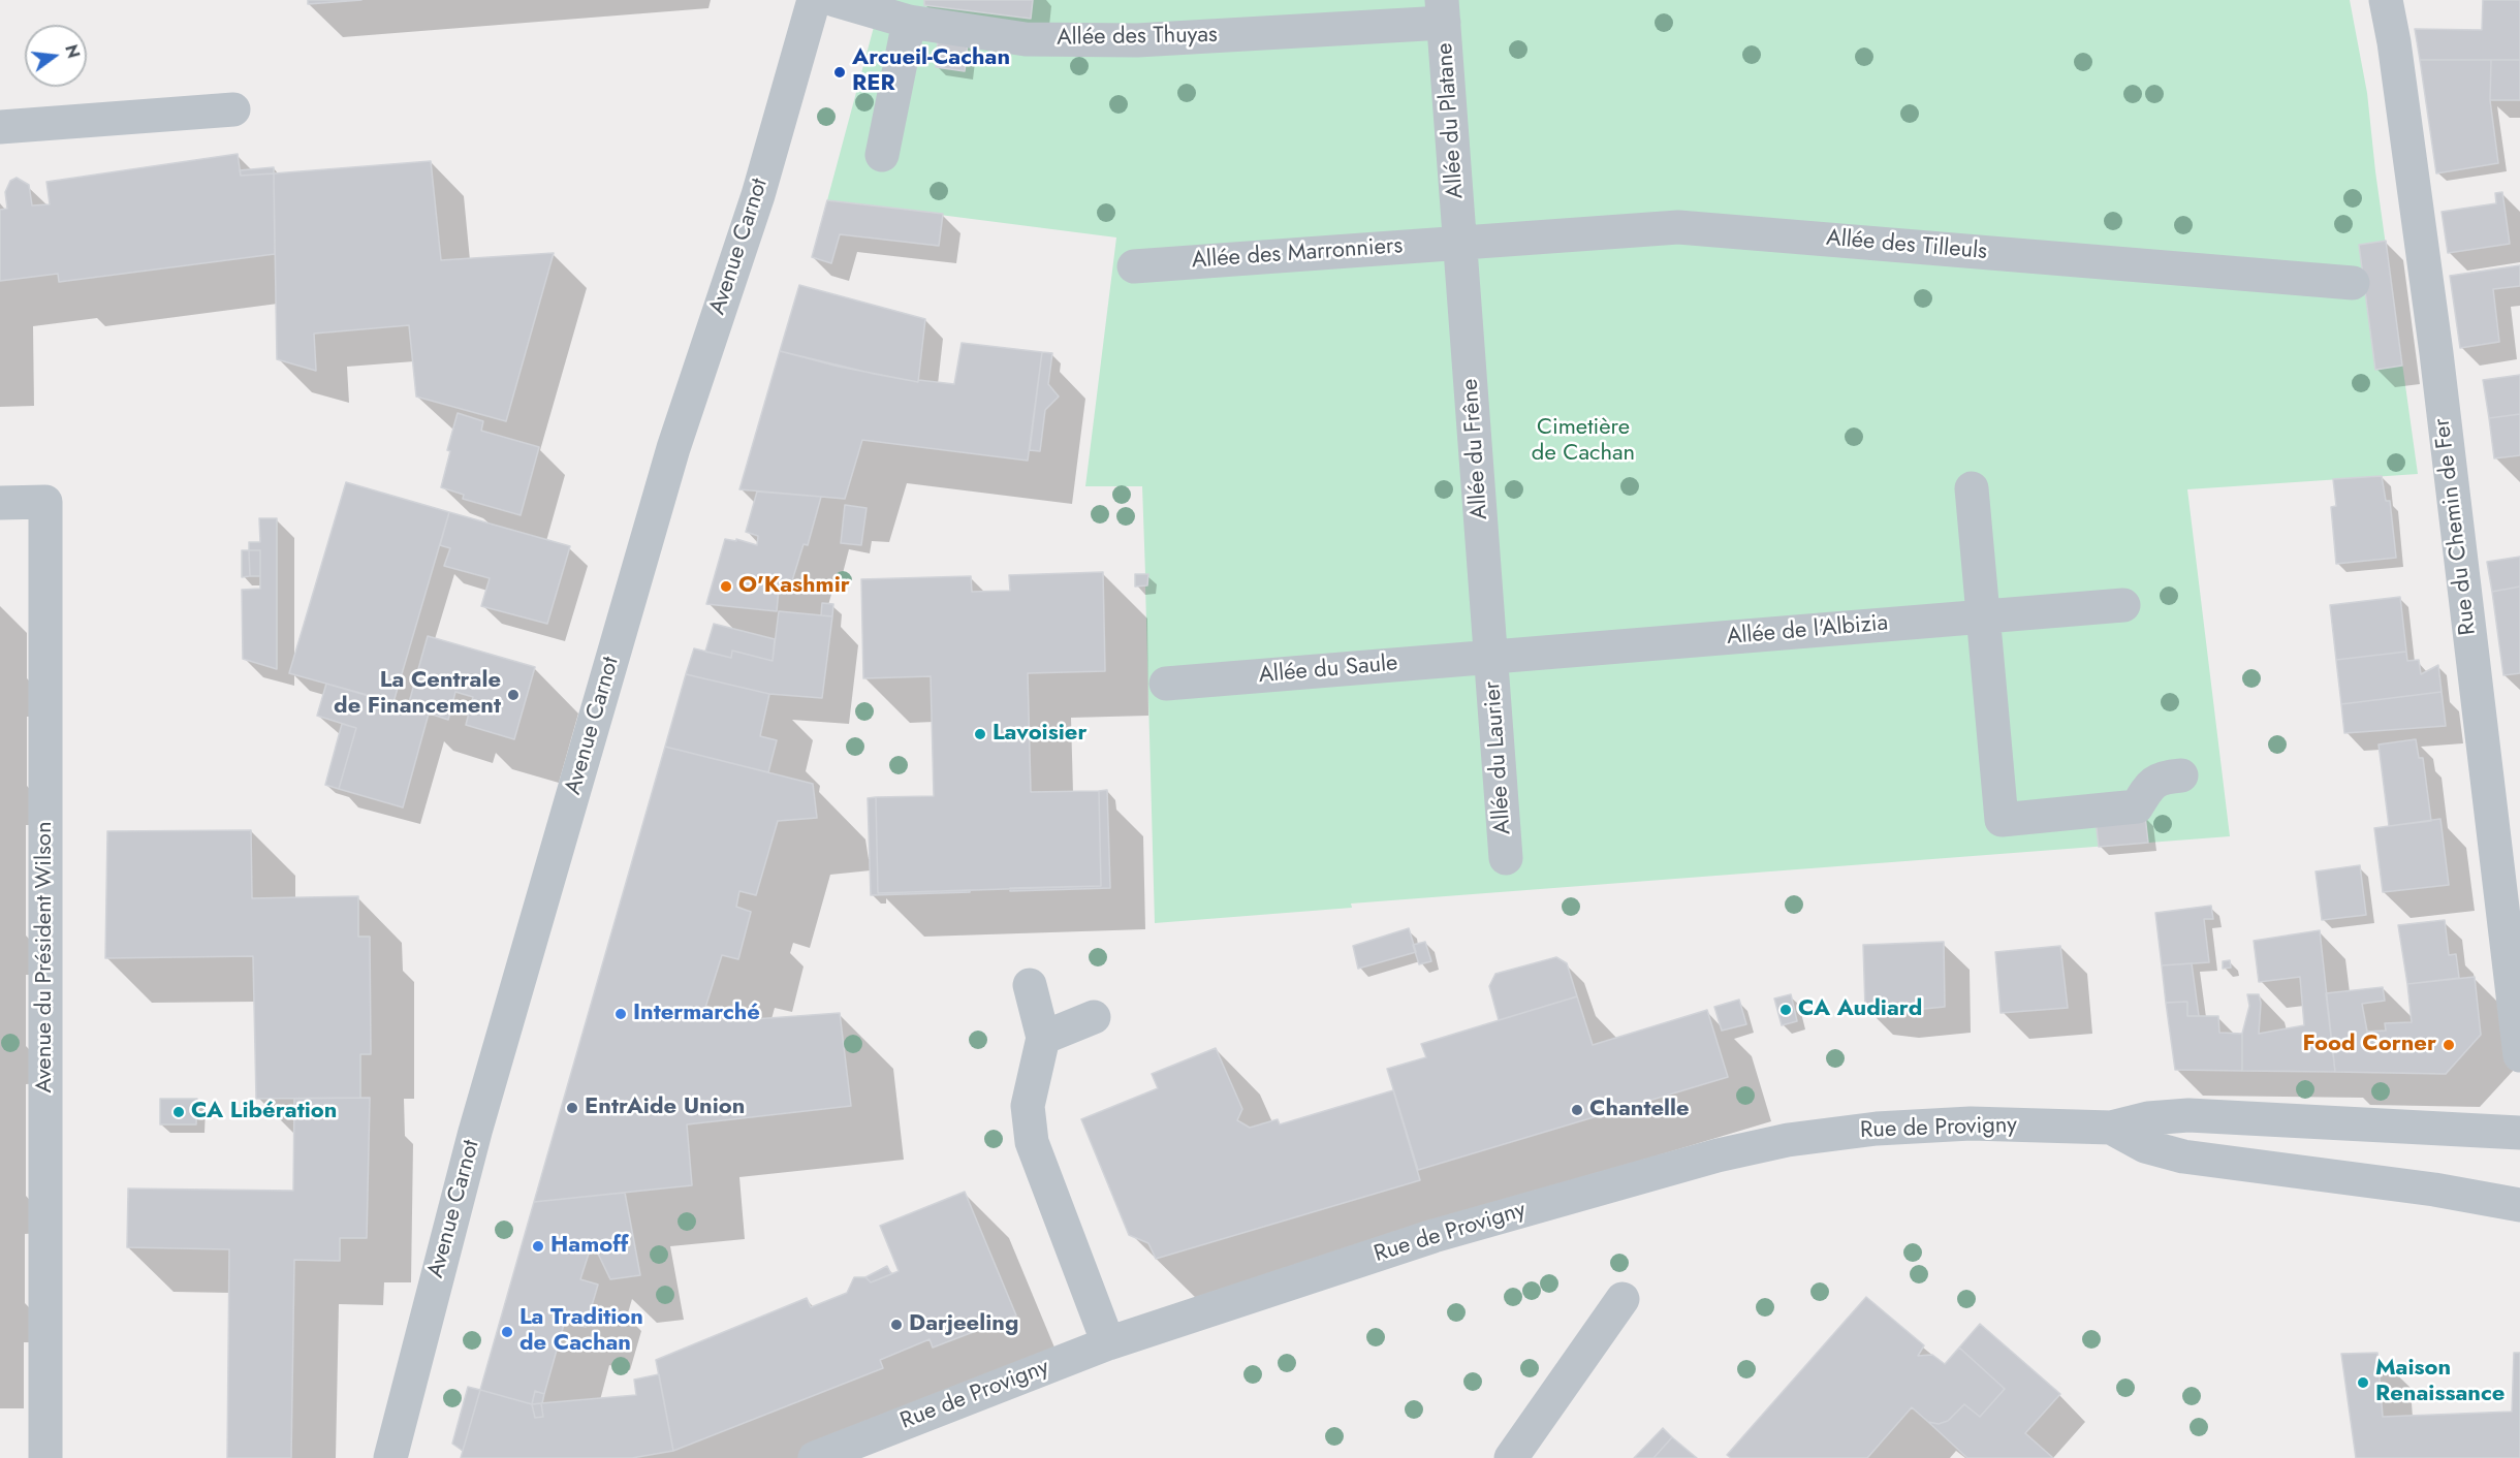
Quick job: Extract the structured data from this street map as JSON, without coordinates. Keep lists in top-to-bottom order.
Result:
{
  "streets": {
    "street": [
      "Allée des Thuyas",
      "Allée du Platane",
      "Allée des Tilleuls",
      "Avenue Carnot",
      "Allée des Marronniers",
      "Allée du Frêne",
      "Rue du Chemin de Fer",
      "Allée de l'Albizia",
      "Allée du Saule",
      "Allée du Laurier",
      "Avenue du Président Wilson",
      "Rue de Provigny"
    ]
  },
  "crossings": [
    ["Allée des Thuyas", "Allée du Platane"],
    ["Allée du Platane", "Allée des Tilleuls"],
    ["Allée du Platane", "Allée des Marronniers"],
    ["Allée du Platane", "Allée du Frêne"],
    ["Allée des Tilleuls", "Allée des Marronniers"],
    ["Allée des Tilleuls", "Allée du Frêne"],
    ["Allée des Marronniers", "Allée du Frêne"],
    ["Allée du Frêne", "Allée de l'Albizia"],
    ["Allée du Frêne", "Allée du Saule"],
    ["Allée du Frêne", "Allée du Laurier"],
    ["Allée de l'Albizia", "Allée du Saule"],
    ["Allée de l'Albizia", "Allée du Laurier"],
    ["Allée du Saule", "Allée du Laurier"]
  ],
  "parks": ["Cimetière de Cachan"],
  "places": [
    "Arcueil-Cachan RER",
    "O'Kashmir",
    "La Centrale de Financement",
    "Lavoisier",
    "CA Audiard",
    "Intermarché",
    "Food Corner",
    "EntrAide Union",
    "Chantelle",
    "CA Libération",
    "Hamoff",
    "Darjeeling",
    "La Tradition de Cachan",
    "Maison Renaissance"
  ],
  "north": "right"
}
